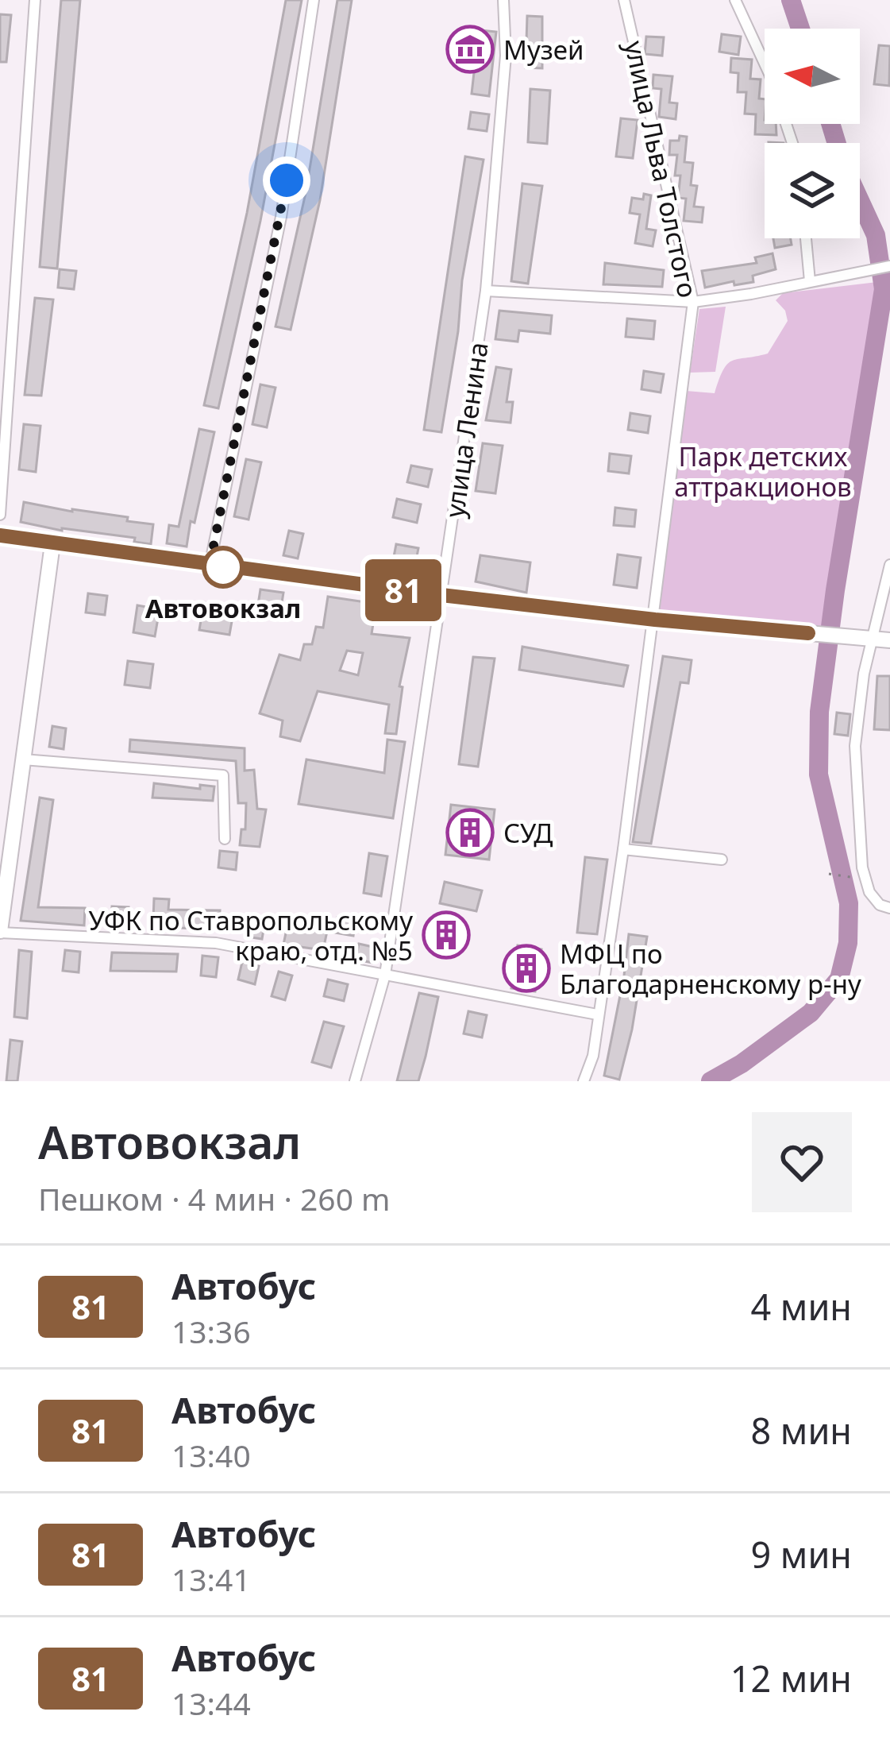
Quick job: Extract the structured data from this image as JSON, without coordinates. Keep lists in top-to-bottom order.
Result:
{
  "streets": {
    "street": ["улица Льва Толстого", "улица Ленина"]
  },
  "parks": ["Парк детских аттракционов"],
  "places": {
    "museum": ["Музей"],
    "other": ["Автовокзал"],
    "building": ["СУД", "УФК по Ставропольскому краю, отд. №5", "МФЦ по Благодарненскому р-ну"]
  },
  "lines": ["bus line 81"],
  "north": "left",
  "page": {
    "on_map": "81",
    "heading": ["Автовокзал", "Пешком · 4 мин · 260 m"],
    "list": [
      {
        "mark": "81",
        "name": "Автобус",
        "note": "13:36",
        "value": "4 мин"
      },
      {
        "mark": "81",
        "name": "Автобус",
        "note": "13:40",
        "value": "8 мин"
      },
      {
        "mark": "81",
        "name": "Автобус",
        "note": "13:41",
        "value": "9 мин"
      },
      {
        "mark": "81",
        "name": "Автобус",
        "note": "13:44",
        "value": "12 мин"
      }
    ]
  }
}
